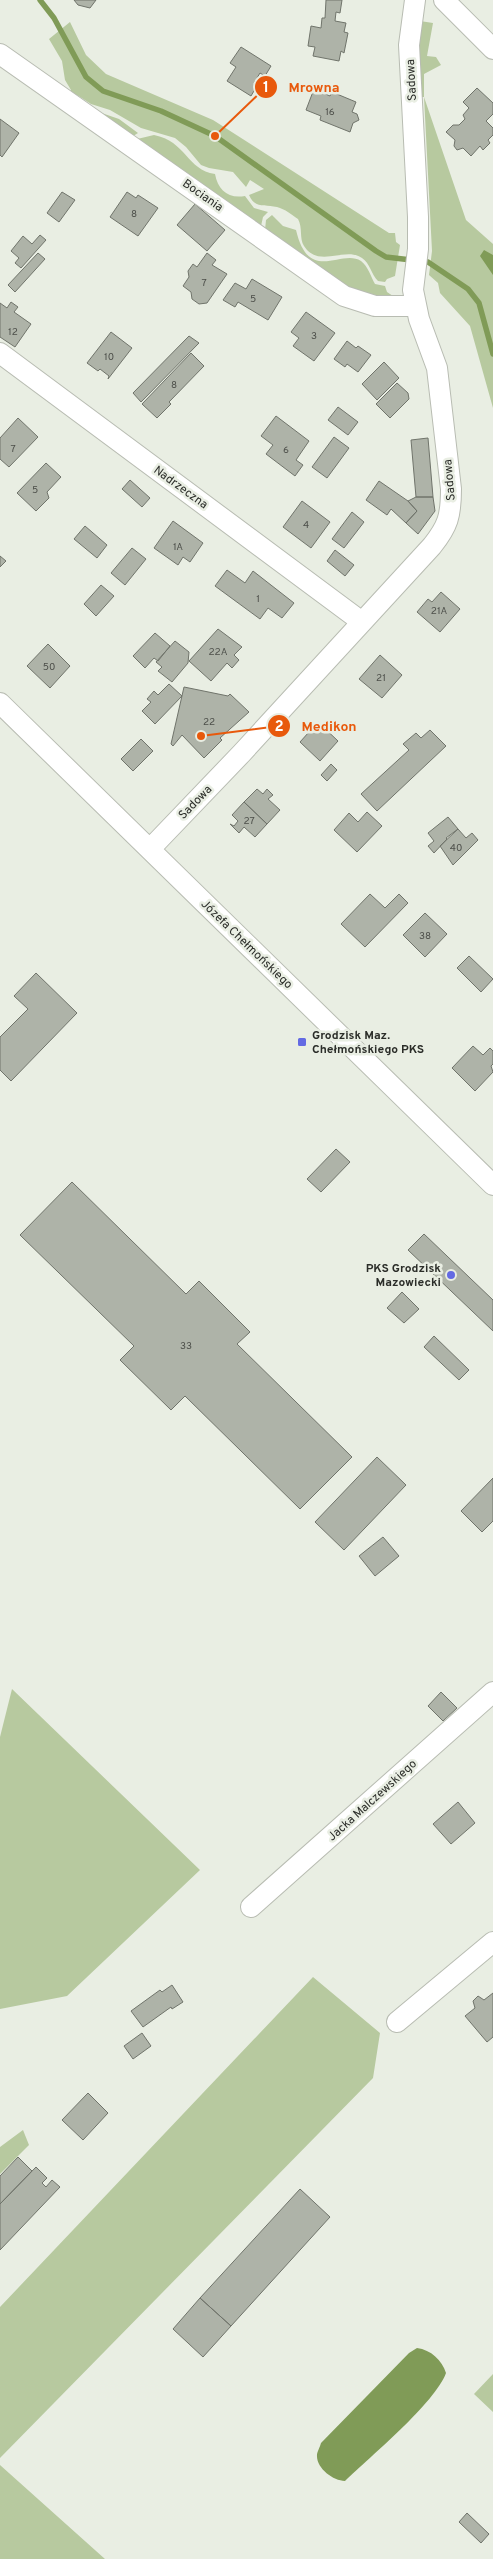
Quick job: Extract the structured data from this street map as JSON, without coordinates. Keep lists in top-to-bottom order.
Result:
{
  "streets": {
    "street": [
      "Sadowa",
      "Bociania",
      "Nadrzeczna",
      "Józefa Chełmońskiego",
      "Jacka Malczewskiego"
    ]
  },
  "crossings": [
    ["Sadowa", "Bociania"],
    ["Sadowa", "Nadrzeczna"],
    ["Sadowa", "Józefa Chełmońskiego"]
  ],
  "places": {
    "other": ["Mrowna", "Medikon", "PKS Grodzisk Mazowiecki"],
    "transit": ["Grodzisk Maz. Chełmońskiego PKS"]
  },
  "house_numbers": [
    "16",
    "8",
    "7",
    "5",
    "12",
    "3",
    "10",
    "8",
    "7",
    "6",
    "5",
    "4",
    "1A",
    "1",
    "21A",
    "22A",
    "50",
    "21",
    "22",
    "27",
    "40",
    "38",
    "33"
  ]
}
